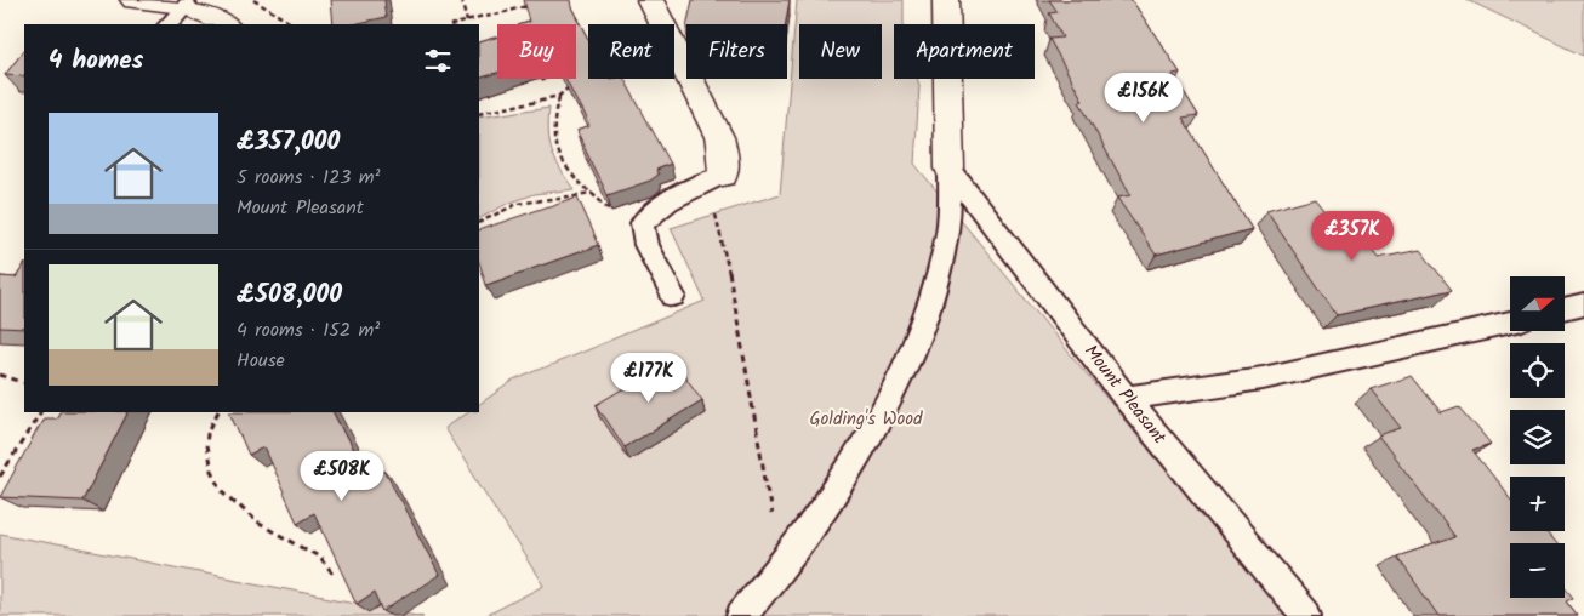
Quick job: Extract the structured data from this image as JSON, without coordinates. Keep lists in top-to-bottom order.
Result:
{
  "streets": {
    "lane": ["Mount Pleasant"]
  },
  "parks": ["Golding's Wood"],
  "north": "right",
  "page": {
    "chip": [
      "Buy",
      "Rent",
      "Filters",
      "New",
      "Apartment"
    ],
    "heading": "4 homes",
    "price": [
      "£156K",
      "£357K",
      "£177K",
      "£508K"
    ],
    "list": [
      {
        "name": "£357,000",
        "note": "5 rooms · 123 m² · Mount Pleasant"
      },
      {
        "name": "£508,000",
        "note": "4 rooms · 152 m² · House"
      }
    ],
    "map_buttons": ["+", "−"]
  }
}
